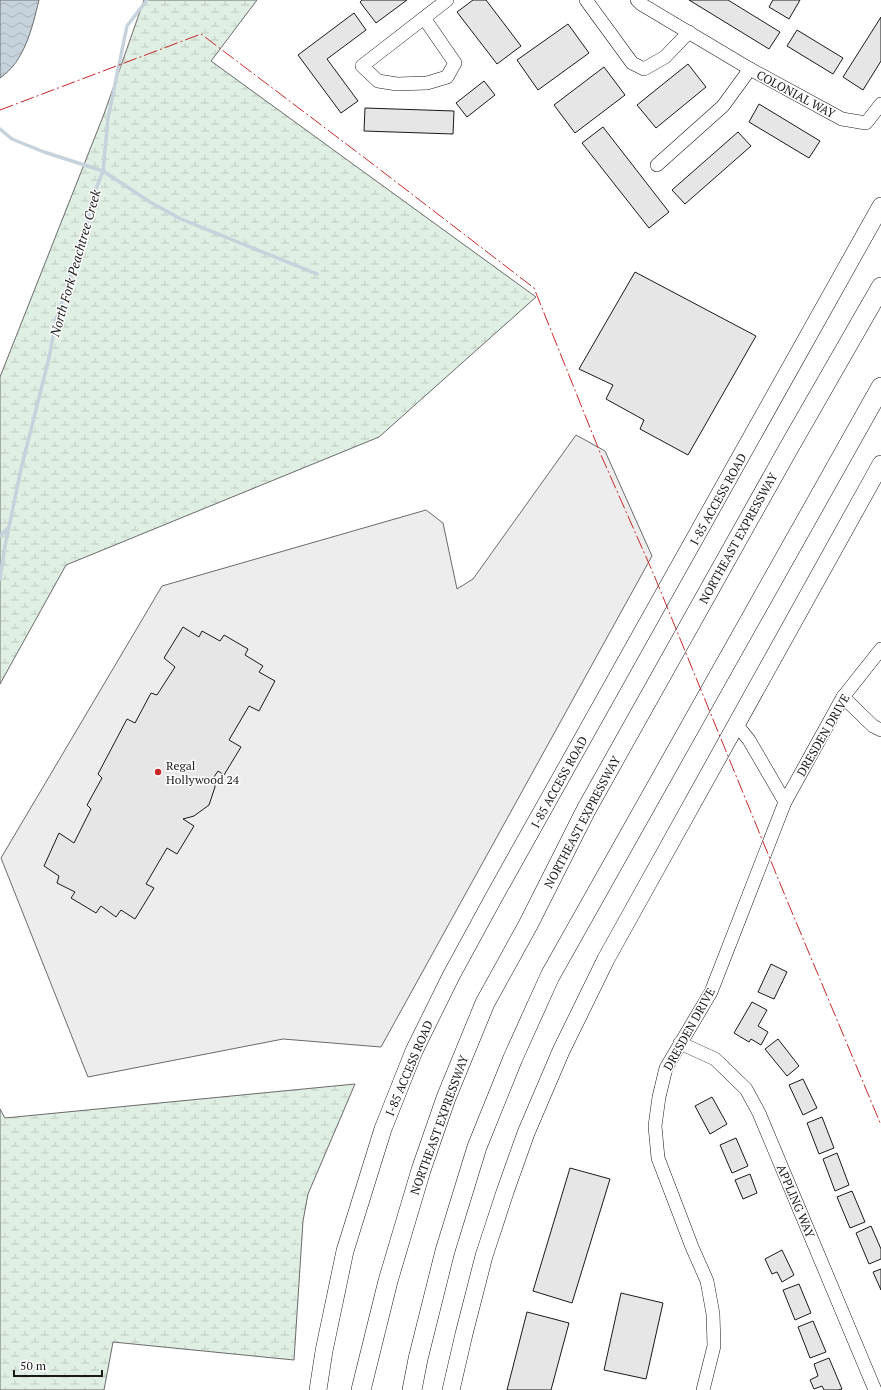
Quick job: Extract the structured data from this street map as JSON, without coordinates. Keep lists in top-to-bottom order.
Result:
{
  "streets": {
    "highway": ["NORTHEAST EXPRESSWAY"],
    "main road": ["I-85 ACCESS ROAD"],
    "street": ["COLONIAL WAY", "DRESDEN DRIVE", "APPLING WAY"]
  },
  "crossings": [
    ["DRESDEN DRIVE", "APPLING WAY"]
  ],
  "water": ["North Fork Peachtree Creek"],
  "places": ["Regal Hollywood 24"],
  "scale_bar": "50 m"
}
